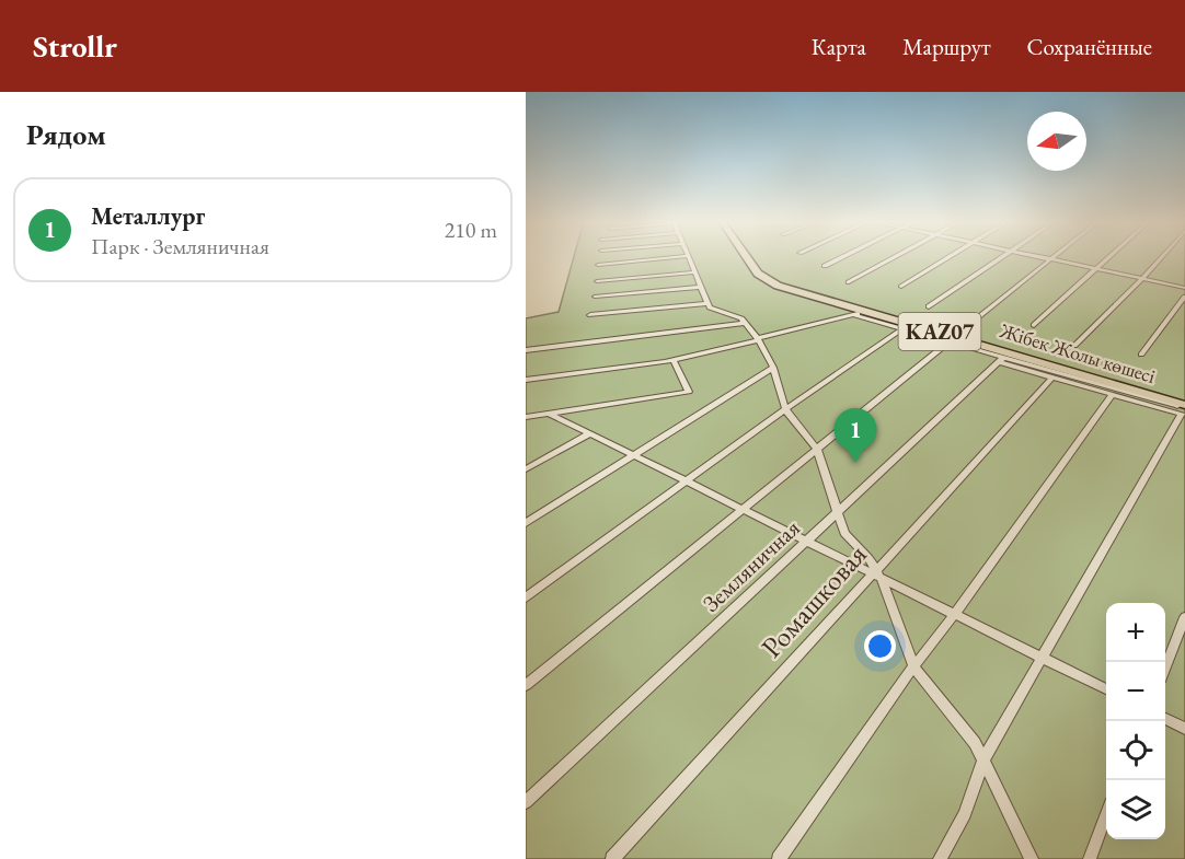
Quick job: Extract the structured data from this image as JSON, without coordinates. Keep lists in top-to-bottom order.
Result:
{
  "streets": {
    "highway": ["KAZ07", "Жібек Жолы көшесі"],
    "street": ["Земляничная", "Ромашковая"]
  },
  "north": "left",
  "page": {
    "header": "Strollr",
    "nav": ["Карта", "Маршрут", "Сохранённые"],
    "heading": "Рядом",
    "list": [
      {
        "mark": "1",
        "name": "Металлург",
        "note": "Парк · Земляничная",
        "value": "210 m"
      }
    ],
    "pins": "1",
    "map_buttons": ["+", "−"]
  }
}
